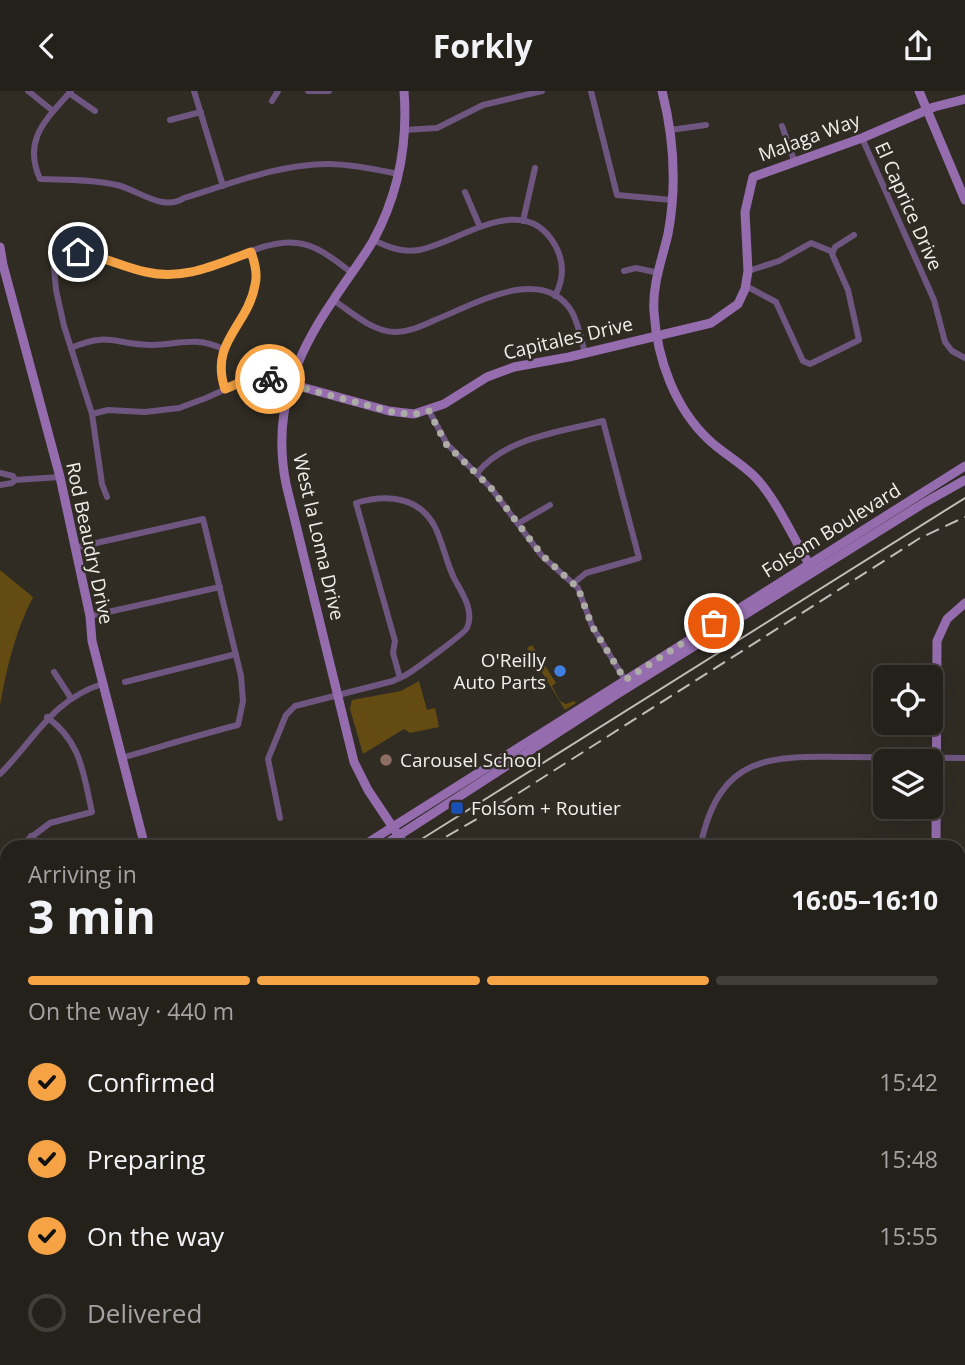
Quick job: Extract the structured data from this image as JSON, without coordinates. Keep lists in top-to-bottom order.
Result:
{
  "streets": {
    "street": [
      "Malaga Way",
      "El Caprice Drive",
      "Capitales Drive",
      "Folsom Boulevard",
      "West la Loma Drive",
      "Rod Beaudry Drive"
    ]
  },
  "crossings": [
    ["Malaga Way", "El Caprice Drive"],
    ["Malaga Way", "Capitales Drive"],
    ["Capitales Drive", "West la Loma Drive"],
    ["Folsom Boulevard", "West la Loma Drive"]
  ],
  "places": {
    "other": ["O'Reilly Auto Parts", "Carousel School"],
    "transit": ["Folsom + Routier"]
  },
  "page": {
    "header": "Forkly",
    "heading": ["3 min", "Arriving in", "16:05–16:10"],
    "bar": "On the way · 440 m",
    "list": [
      ["Confirmed", "15:42"],
      ["Preparing", "15:48"],
      ["On the way", "15:55"],
      "Delivered"
    ]
  }
}
